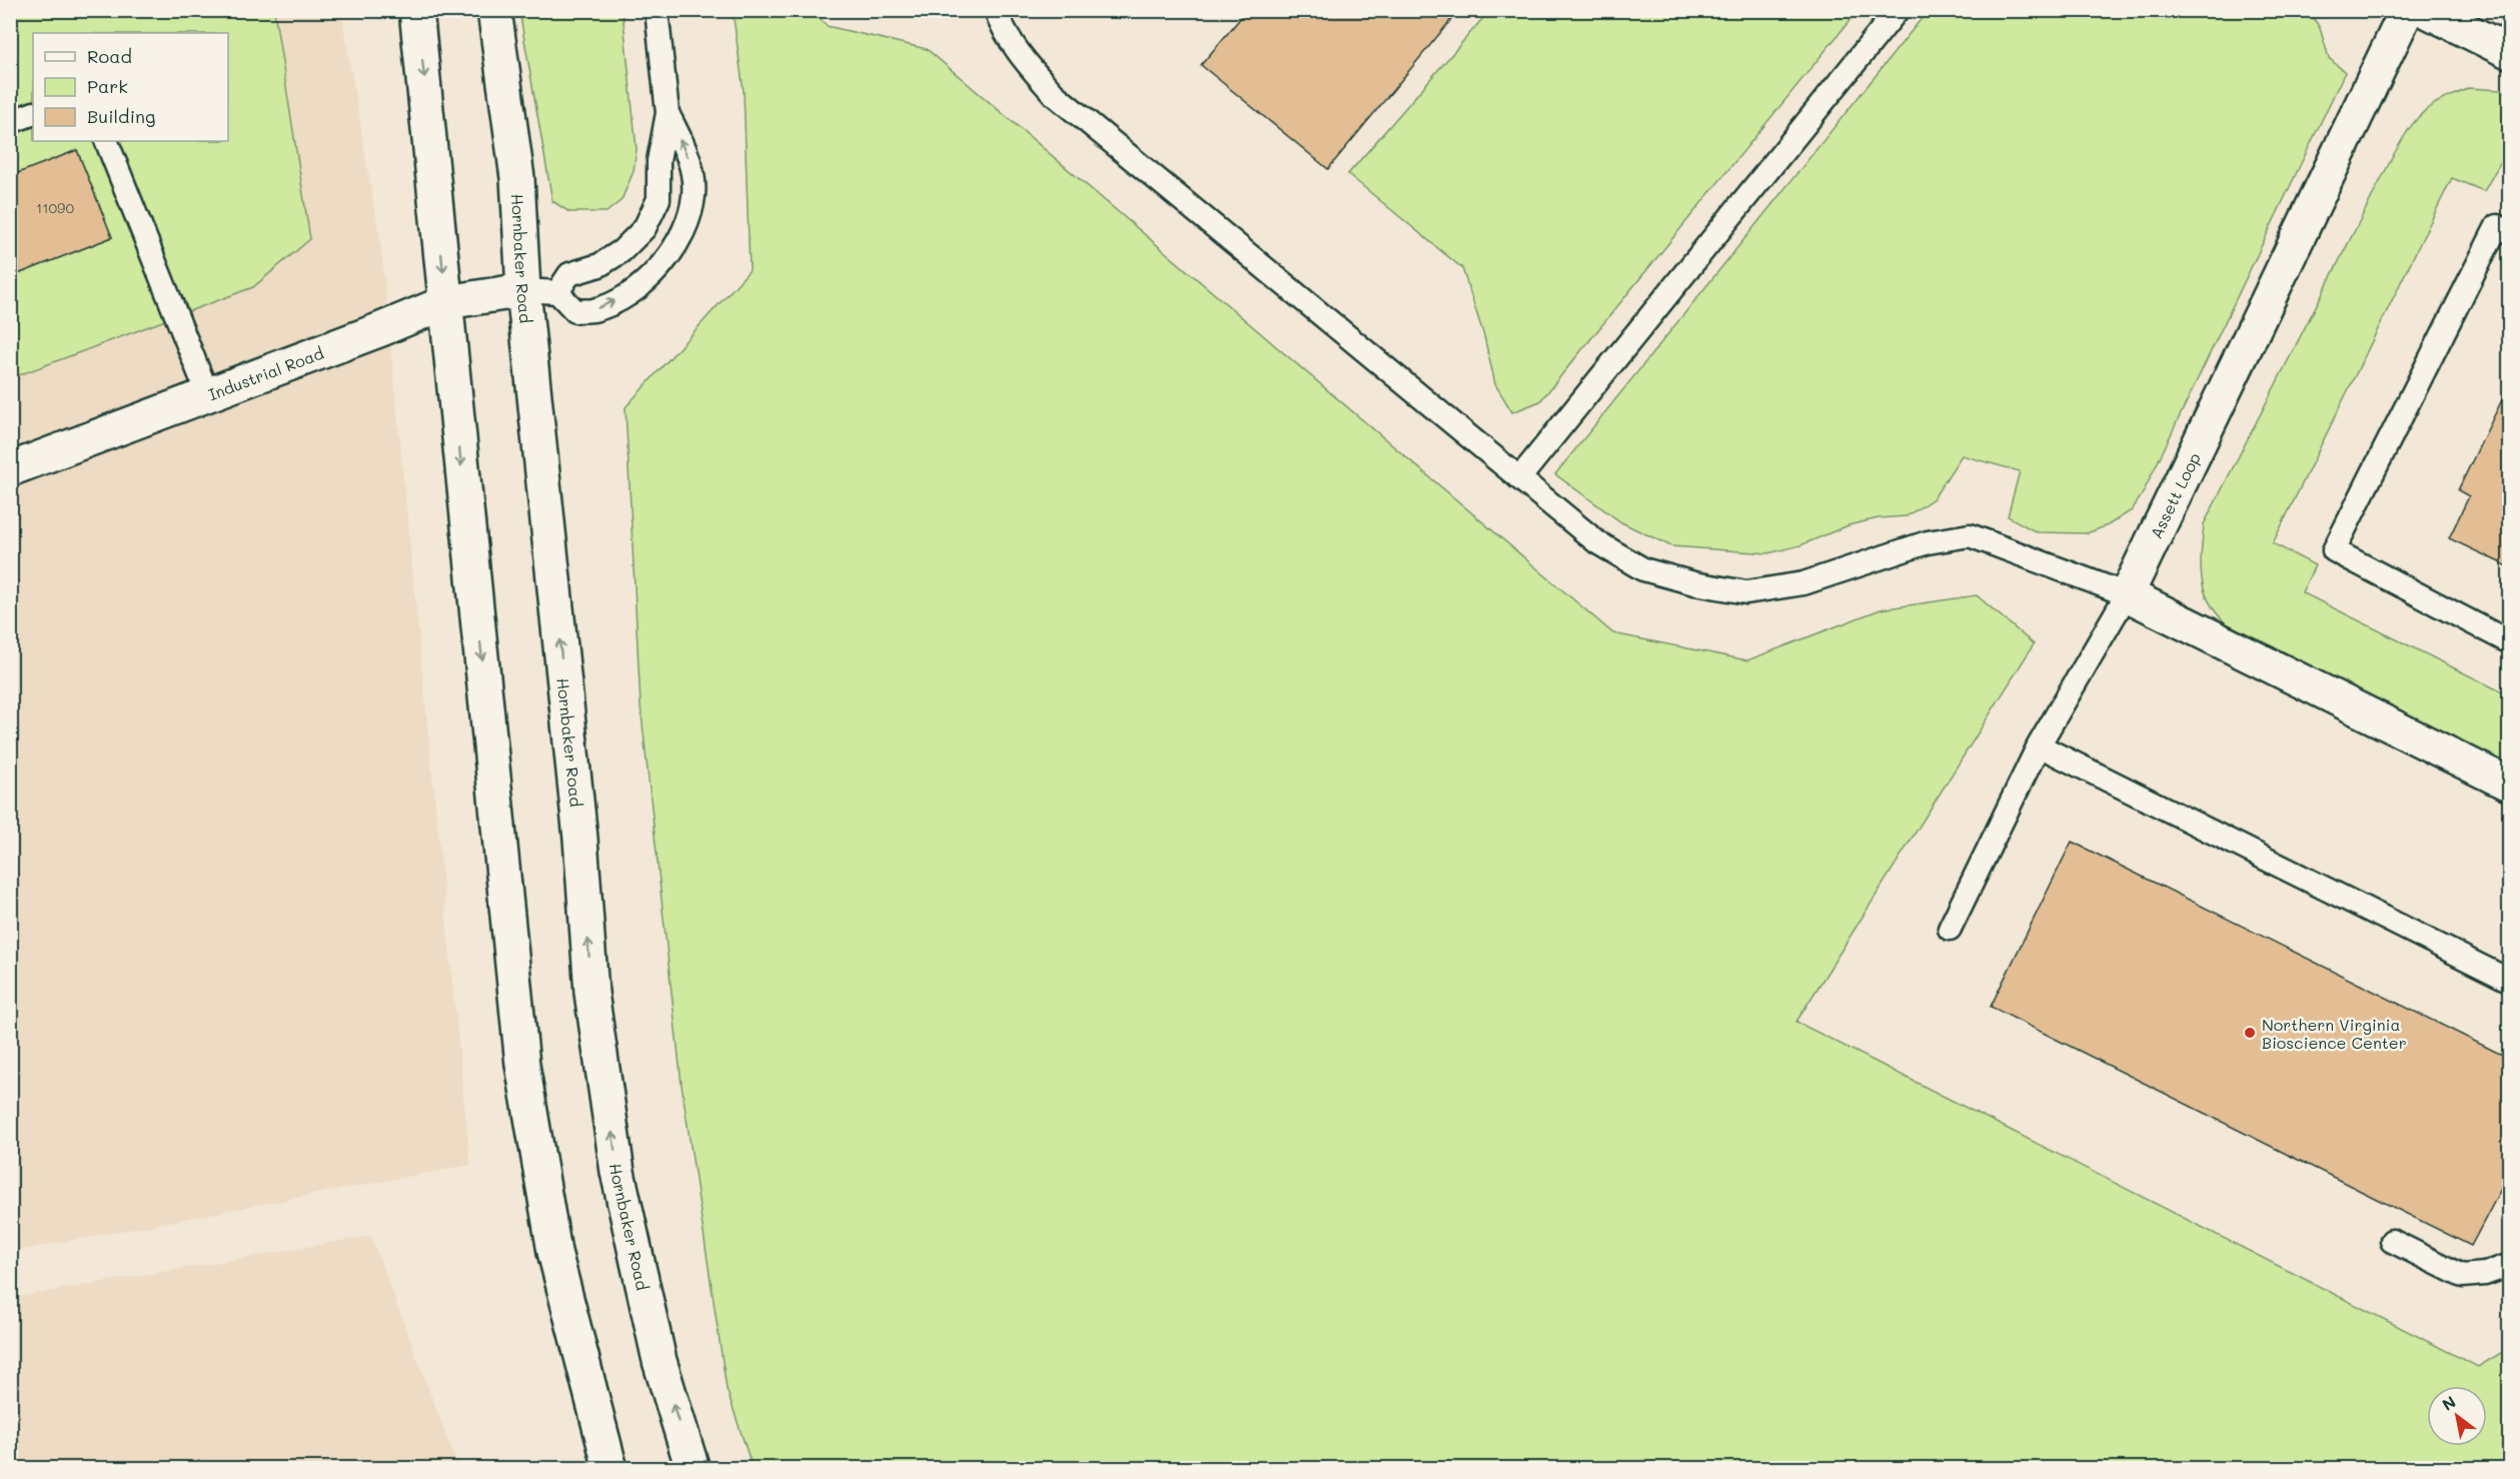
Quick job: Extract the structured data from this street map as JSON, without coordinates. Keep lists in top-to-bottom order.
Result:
{
  "streets": {
    "main road": ["Hornbaker Road", "Industrial Road", "Assett Loop"]
  },
  "crossings": [
    ["Hornbaker Road", "Industrial Road"]
  ],
  "places": ["Northern Virginia Bioscience Center"],
  "house_numbers": ["11090"],
  "legend": ["Road", "Park", "Building"],
  "north": "top left"
}
